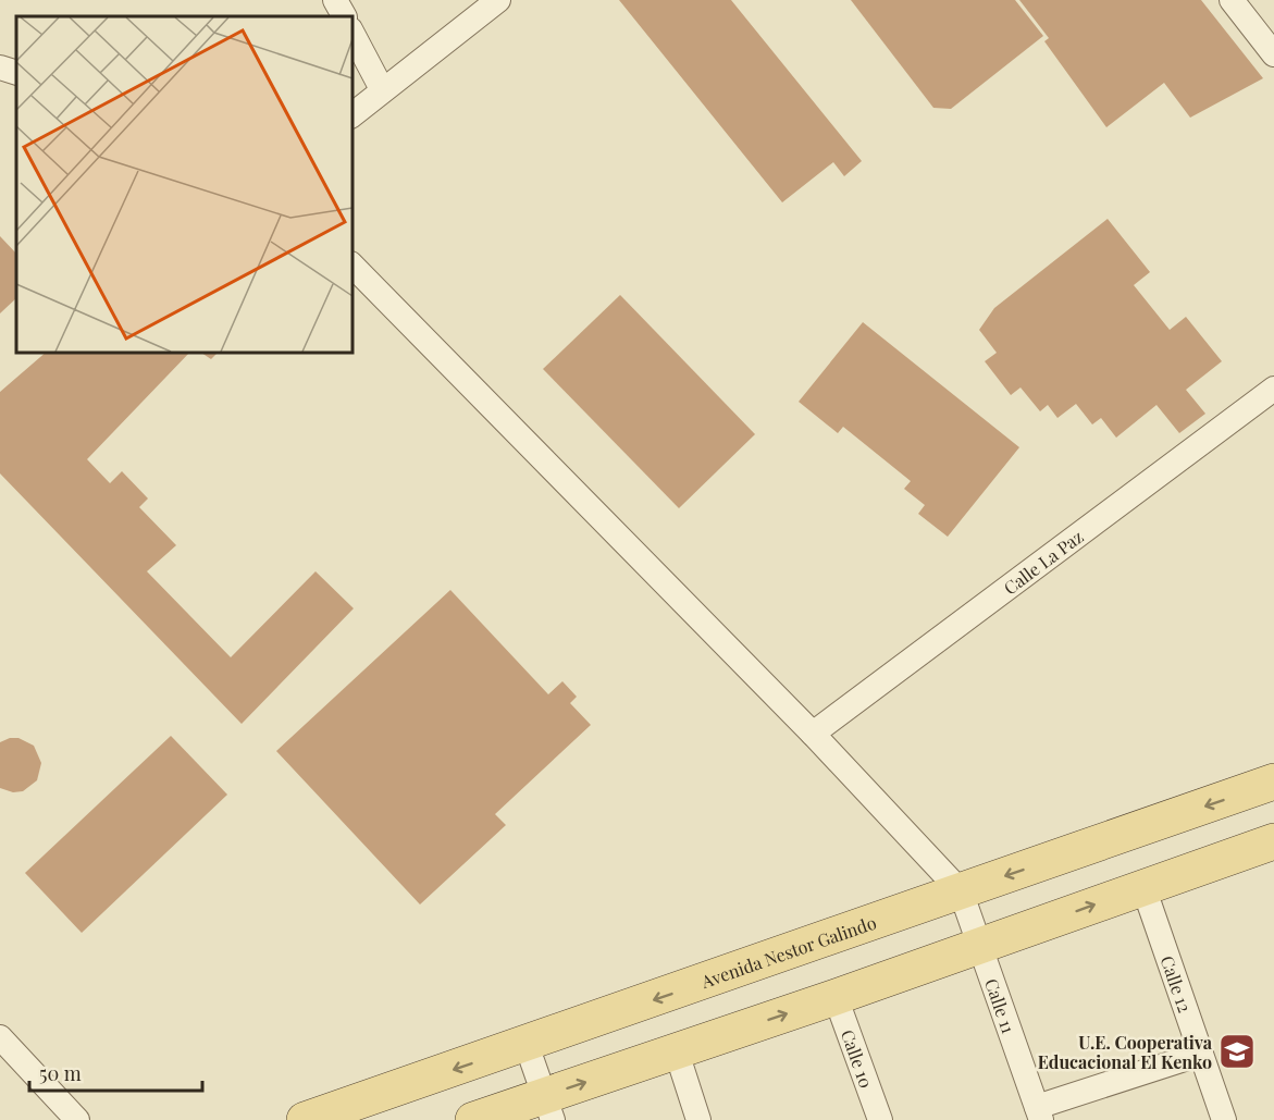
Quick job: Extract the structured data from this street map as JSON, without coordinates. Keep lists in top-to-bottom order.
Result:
{
  "streets": {
    "main road": ["Avenida Nestor Galindo"],
    "street": [
      "Calle La Paz",
      "Calle 12",
      "Calle 11",
      "Calle 10"
    ]
  },
  "crossings": [
    ["Avenida Nestor Galindo", "Calle 11"]
  ],
  "places": {
    "school or university": ["U.E. Cooperativa Educacional El Kenko"]
  },
  "scale_bar": "50 m"
}
